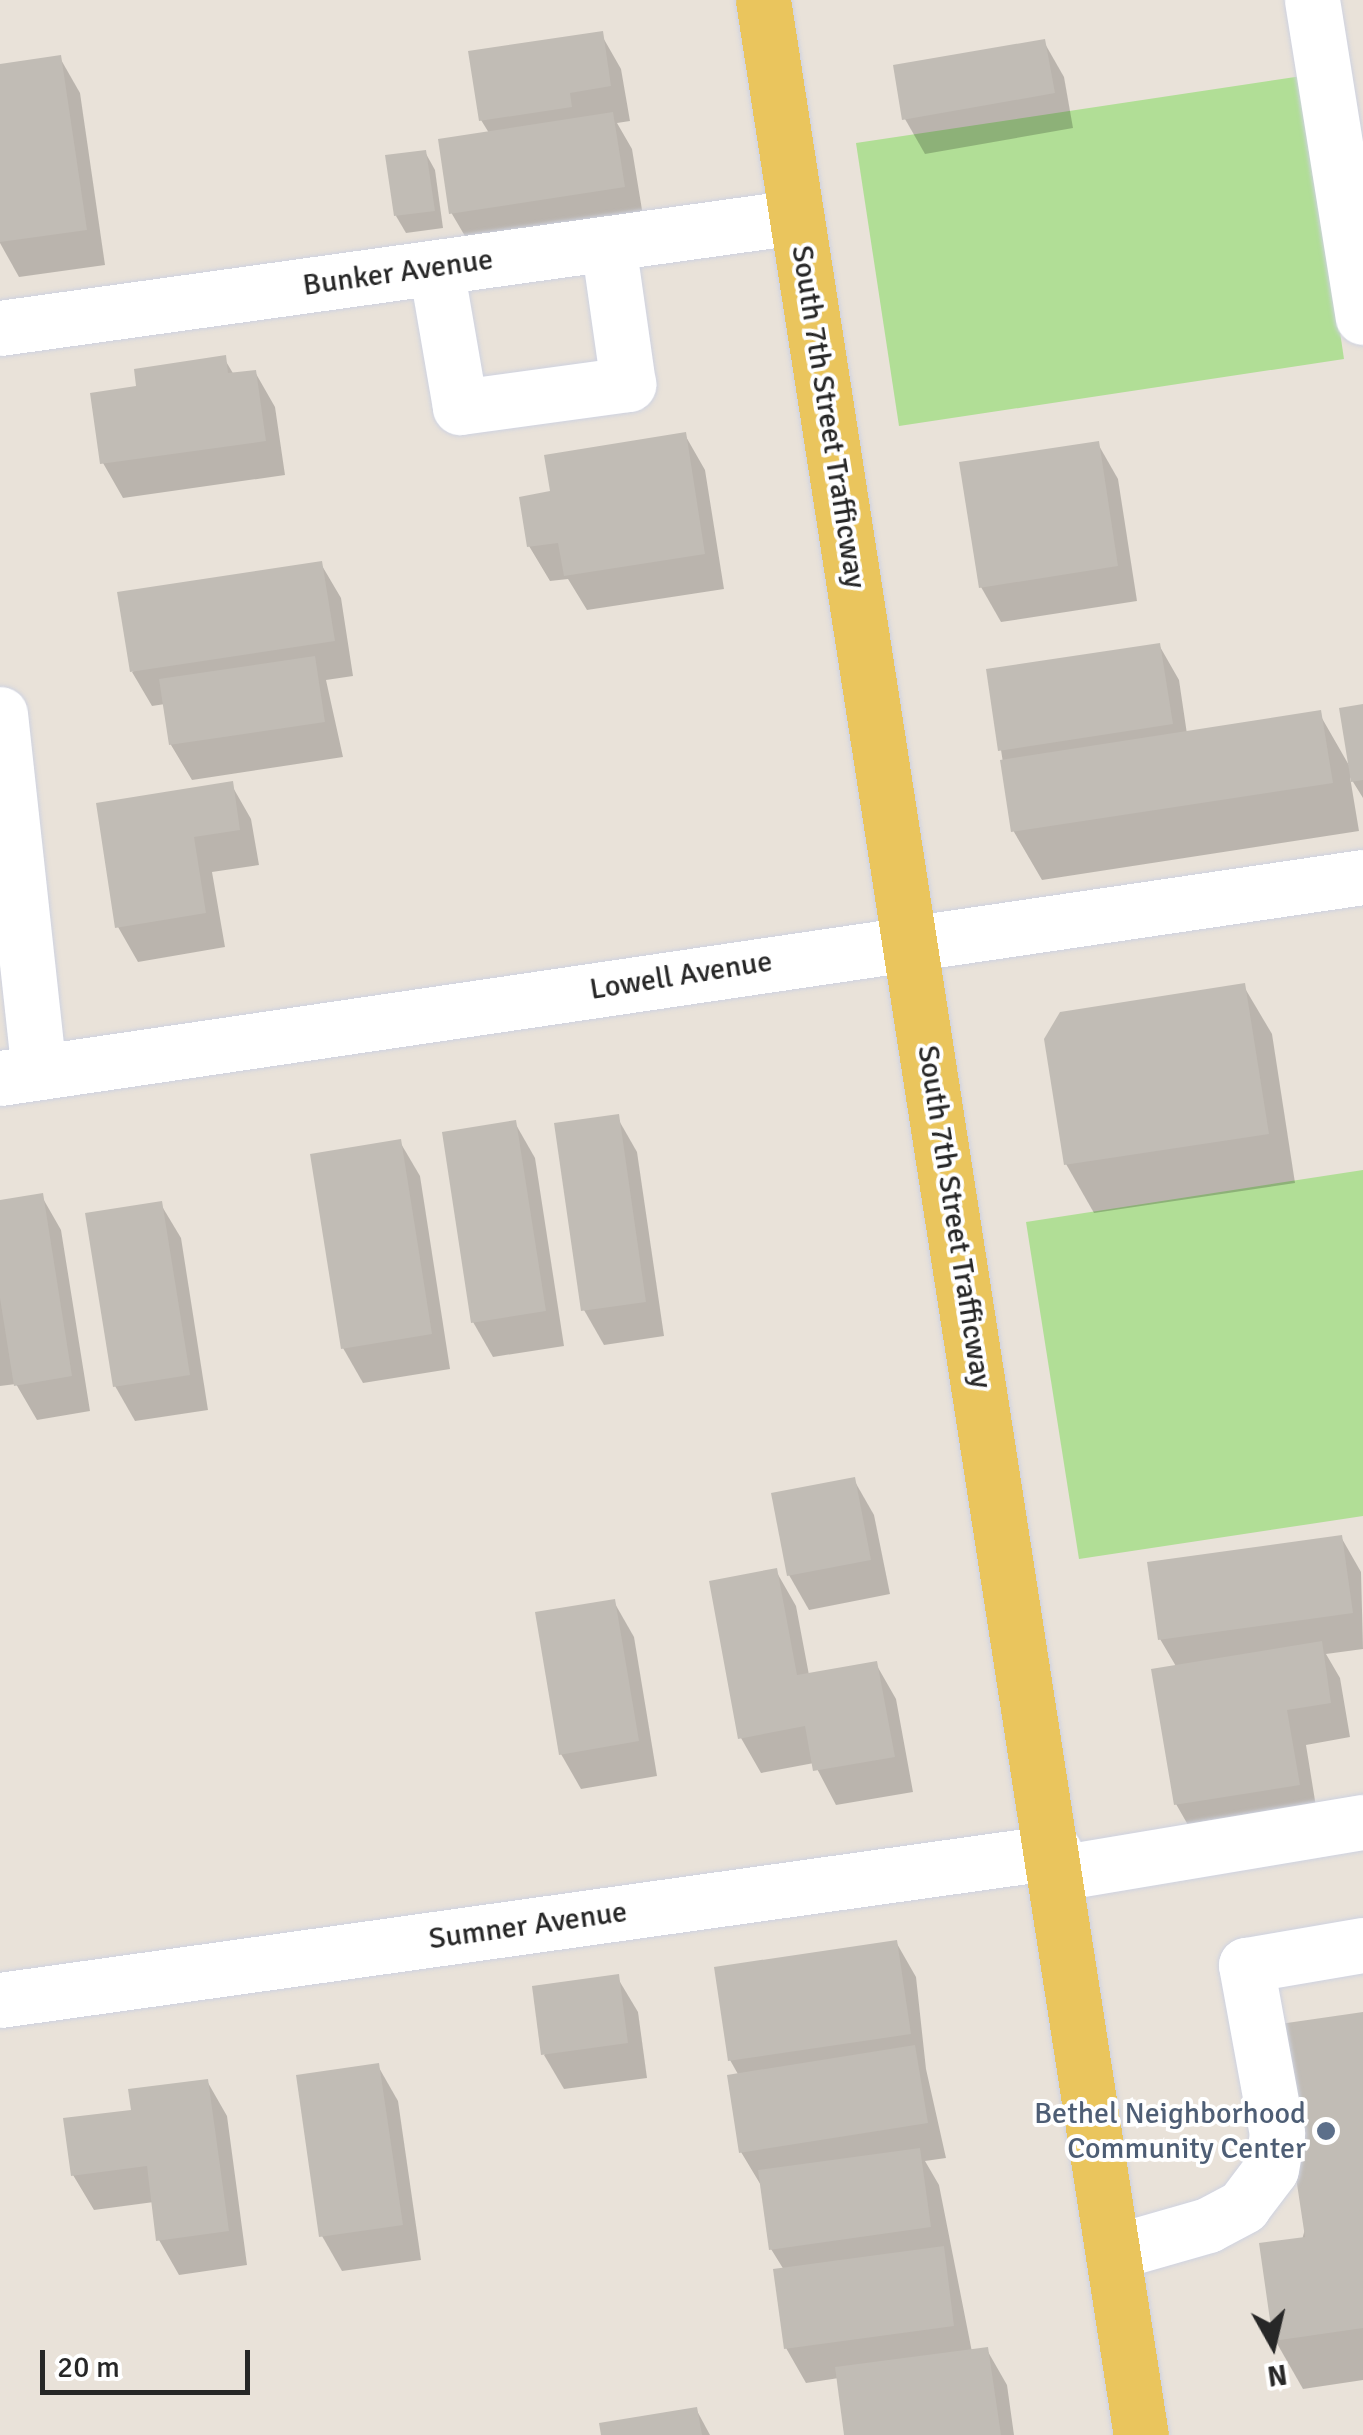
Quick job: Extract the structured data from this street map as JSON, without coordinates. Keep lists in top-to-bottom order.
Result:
{
  "streets": {
    "main road": ["South 7th Street Trafficway"],
    "street": ["Bunker Avenue", "Lowell Avenue", "Sumner Avenue"]
  },
  "crossings": [
    ["Bunker Avenue", "South 7th Street Trafficway"],
    ["South 7th Street Trafficway", "Lowell Avenue"],
    ["South 7th Street Trafficway", "Sumner Avenue"]
  ],
  "places": ["Bethel Neighborhood Community Center"],
  "scale_bar": "20 m",
  "north": "bottom"
}
